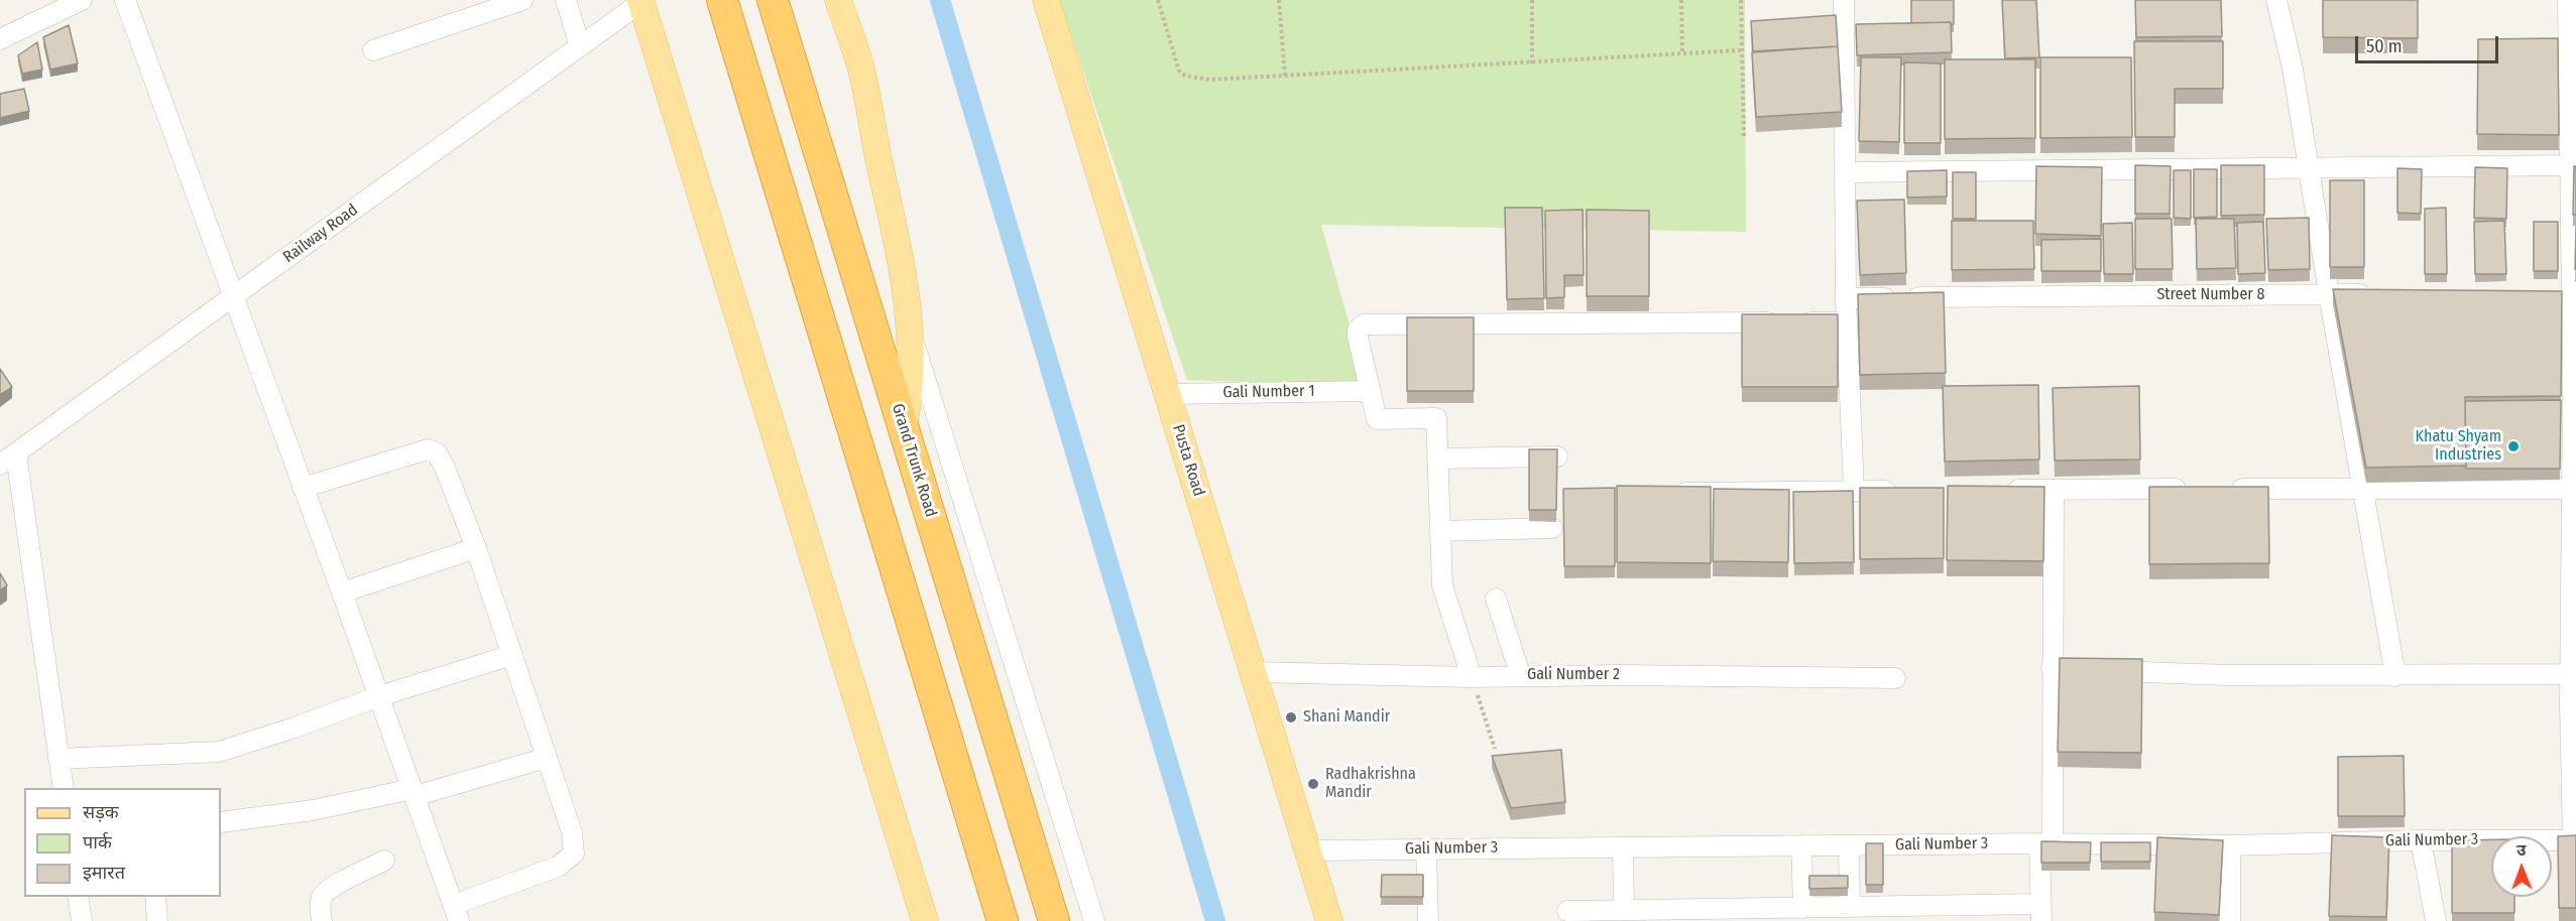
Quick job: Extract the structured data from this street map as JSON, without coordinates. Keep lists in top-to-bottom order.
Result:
{
  "streets": {
    "highway": ["Grand Trunk Road"],
    "main road": ["Pusta Road"],
    "street": [
      "Railway Road",
      "Street Number 8",
      "Gali Number 1",
      "Gali Number 2",
      "Gali Number 3"
    ]
  },
  "crossings": [
    ["Gali Number 1", "Pusta Road"],
    ["Pusta Road", "Gali Number 2"],
    ["Pusta Road", "Gali Number 3"]
  ],
  "places": ["Khatu Shyam Industries", "Shani Mandir", "Radhakrishna Mandir"],
  "legend": ["सड़क", "पार्क", "इमारत"],
  "scale_bar": "50 m",
  "north": "top"
}
